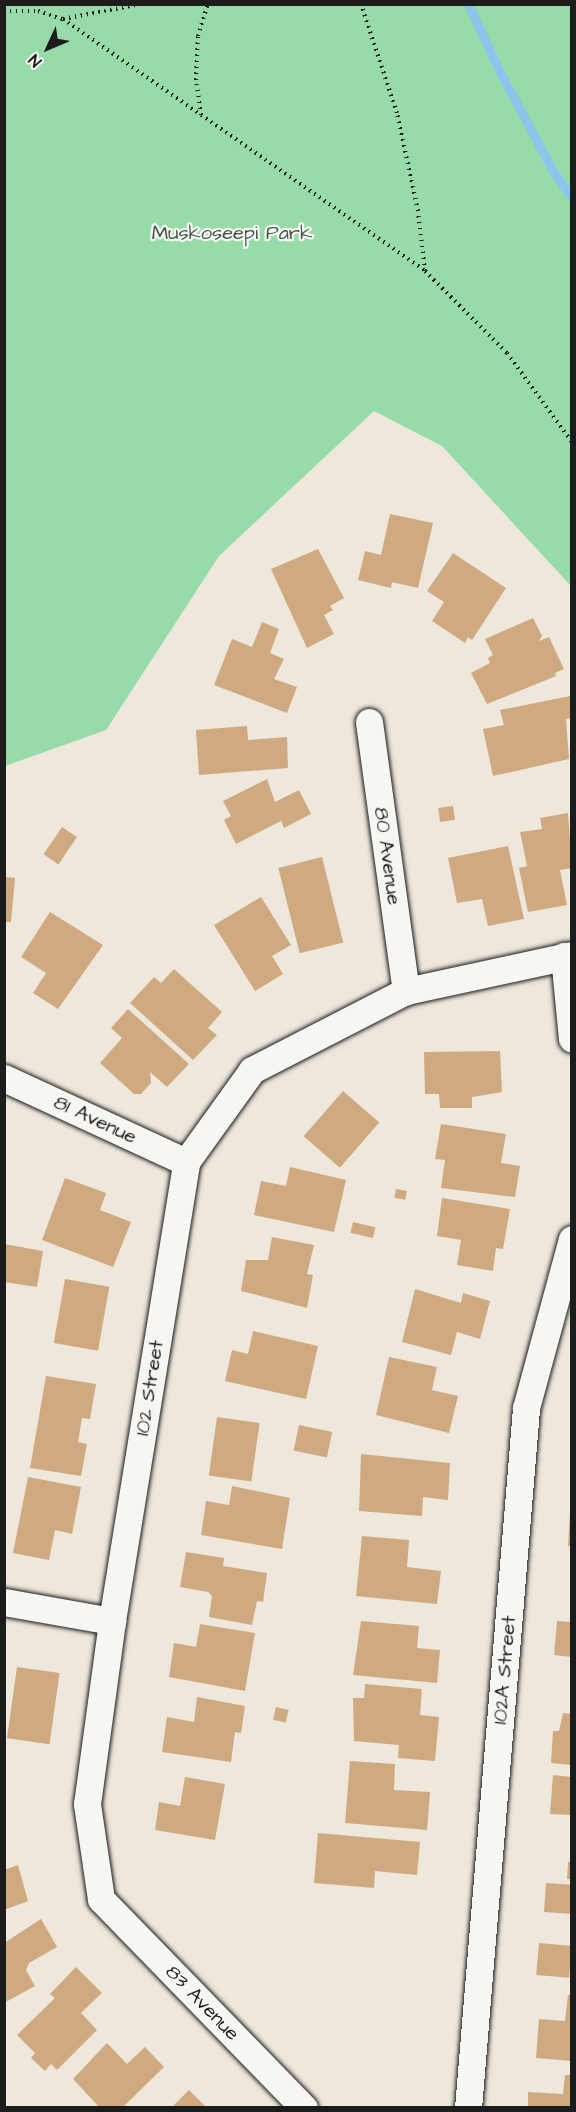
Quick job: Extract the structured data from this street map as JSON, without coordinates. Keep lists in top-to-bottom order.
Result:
{
  "streets": {
    "street": [
      "80 Avenue",
      "81 Avenue",
      "102 Street",
      "102A Street",
      "83 Avenue"
    ]
  },
  "crossings": [
    ["80 Avenue", "102 Street"],
    ["81 Avenue", "102 Street"],
    ["102 Street", "83 Avenue"]
  ],
  "parks": ["Muskoseepi Park"],
  "north": "bottom left"
}
